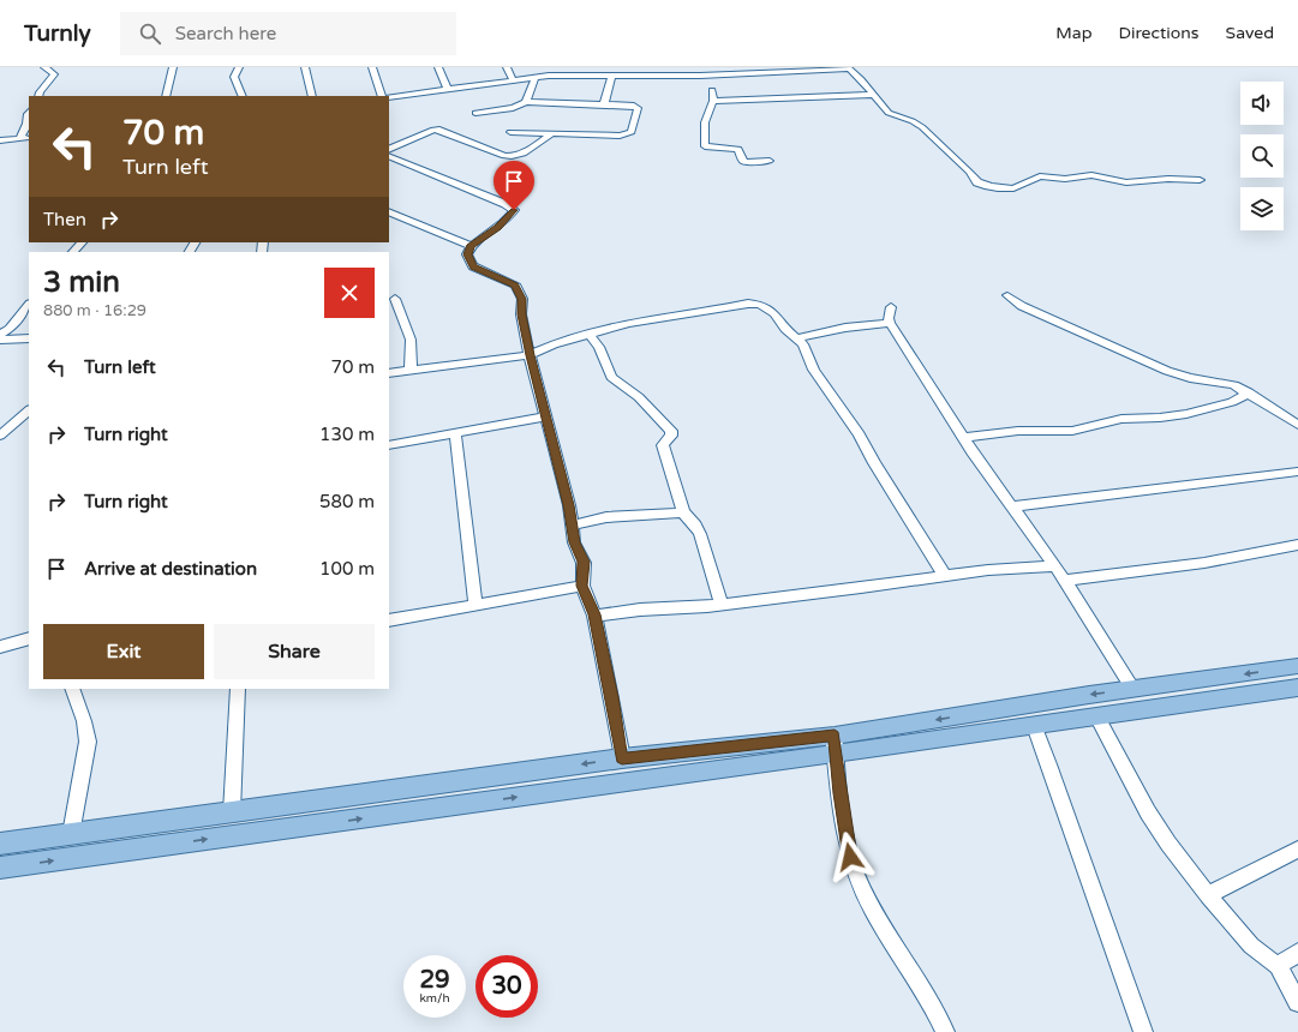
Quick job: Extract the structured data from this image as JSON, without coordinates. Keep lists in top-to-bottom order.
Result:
{
  "page": {
    "header": "Turnly",
    "search": "Search here",
    "nav": ["Map", "Directions", "Saved"],
    "turn": ["70 m", "Turn left"],
    "then": "Then",
    "heading": ["3 min", "880 m · 16:29"],
    "list": [
      {
        "name": "Turn left",
        "value": "70 m"
      },
      {
        "name": "Turn right",
        "value": "130 m"
      },
      {
        "name": "Turn right",
        "value": "580 m"
      },
      {
        "name": "Arrive at destination",
        "value": "100 m"
      }
    ],
    "buttons": ["Exit", "Share"],
    "speed": "29 km/h",
    "limit": "30"
  }
}
